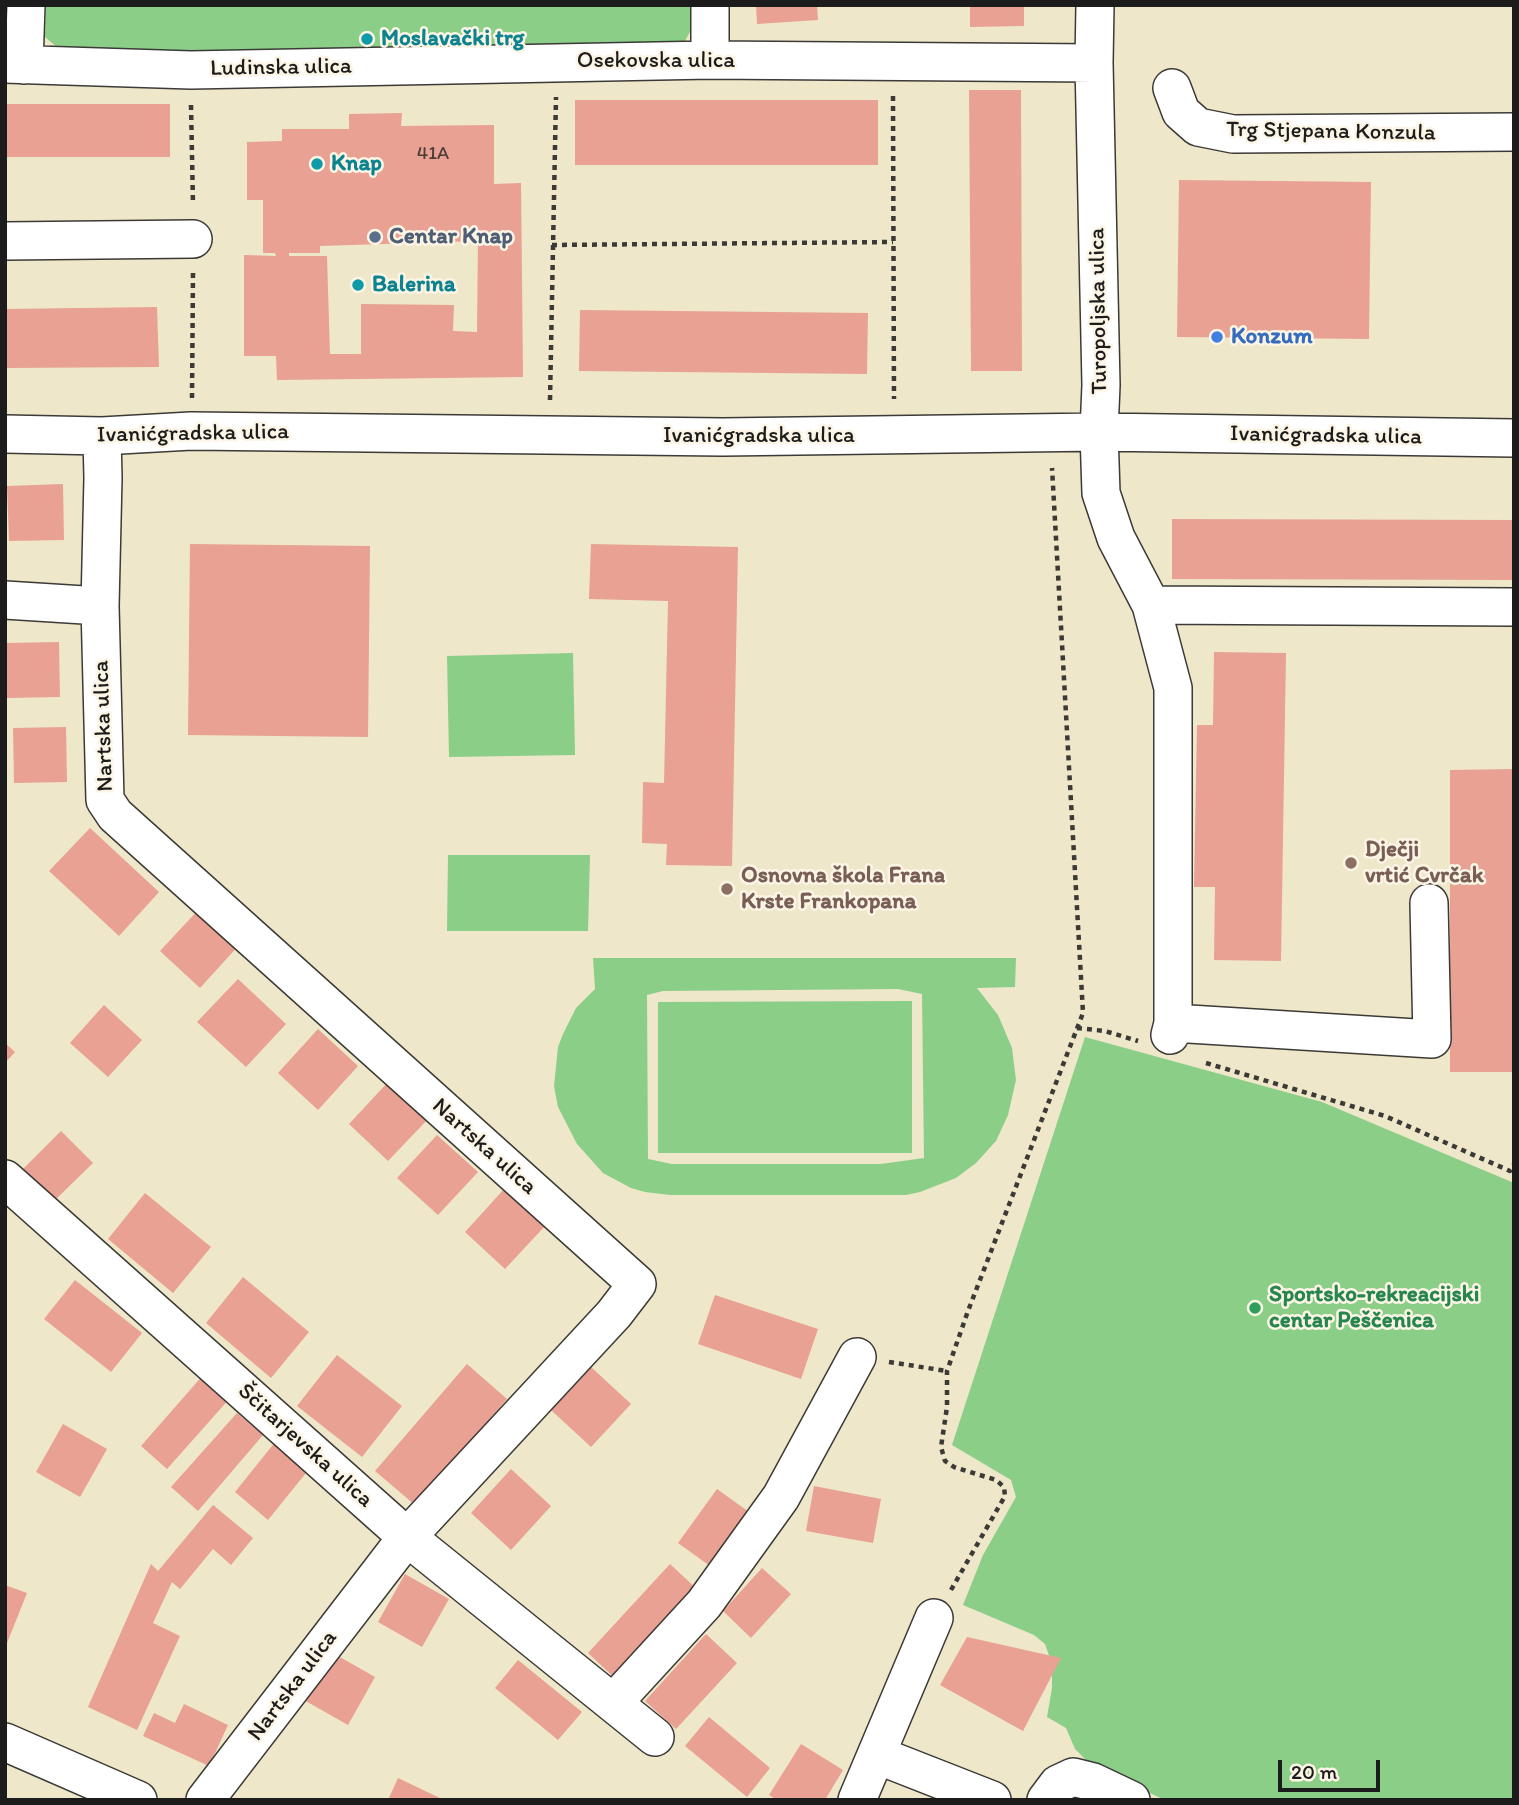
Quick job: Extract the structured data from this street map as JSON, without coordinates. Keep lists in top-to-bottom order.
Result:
{
  "streets": {
    "street": [
      "Osekovska ulica",
      "Ludinska ulica",
      "Trg Stjepana Konzula",
      "Turopoljska ulica",
      "Ivanićgradska ulica",
      "Nartska ulica",
      "Ščitarjevska ulica"
    ]
  },
  "crossings": [
    ["Osekovska ulica", "Ludinska ulica"],
    ["Osekovska ulica", "Turopoljska ulica"],
    ["Turopoljska ulica", "Ivanićgradska ulica"],
    ["Ivanićgradska ulica", "Nartska ulica"],
    ["Nartska ulica", "Ščitarjevska ulica"]
  ],
  "places": [
    "Moslavački trg",
    "Knap",
    "Centar Knap",
    "Balerina",
    "Konzum",
    "Dječji vrtić Cvrčak",
    "Osnovna škola Frana Krste Frankopana",
    "Sportsko-rekreacijski centar Peščenica"
  ],
  "house_numbers": ["41A"],
  "scale_bar": "20 m"
}
